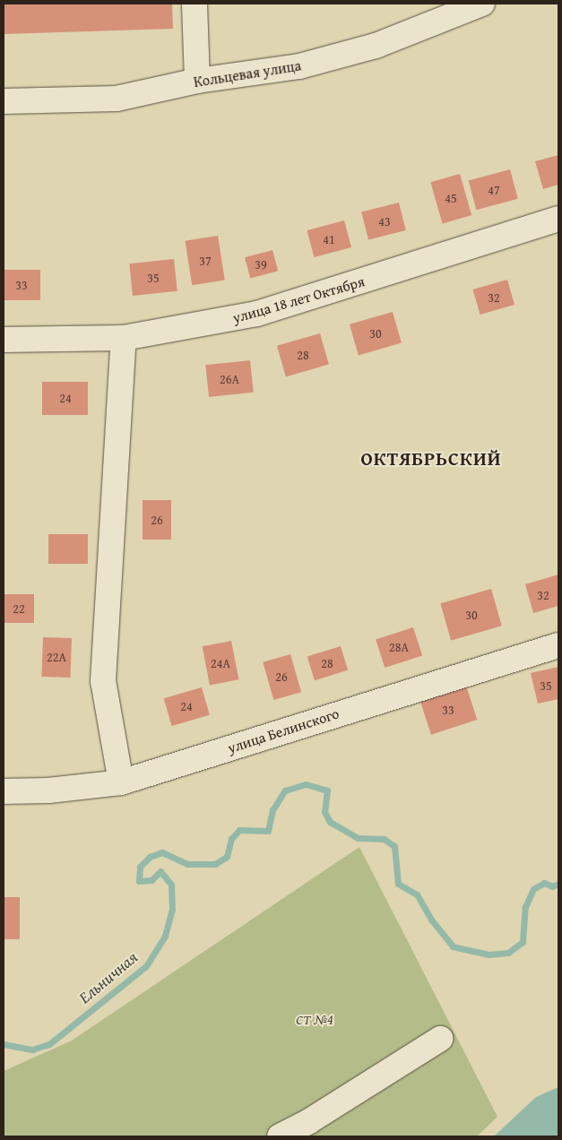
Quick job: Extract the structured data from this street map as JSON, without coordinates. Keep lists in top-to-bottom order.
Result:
{
  "streets": {
    "street": ["Кольцевая улица", "улица 18 лет Октября", "улица Белинского"]
  },
  "districts": ["ОКТЯБРЬСКИЙ"],
  "water": ["Ельничная"],
  "parks": ["СТ №4"],
  "house_numbers": [
    "47",
    "45",
    "43",
    "41",
    "37",
    "39",
    "35",
    "33",
    "32",
    "30",
    "28",
    "26А",
    "24",
    "26",
    "32",
    "22",
    "30",
    "28А",
    "22А",
    "24А",
    "28",
    "26",
    "35",
    "24",
    "33"
  ]
}
